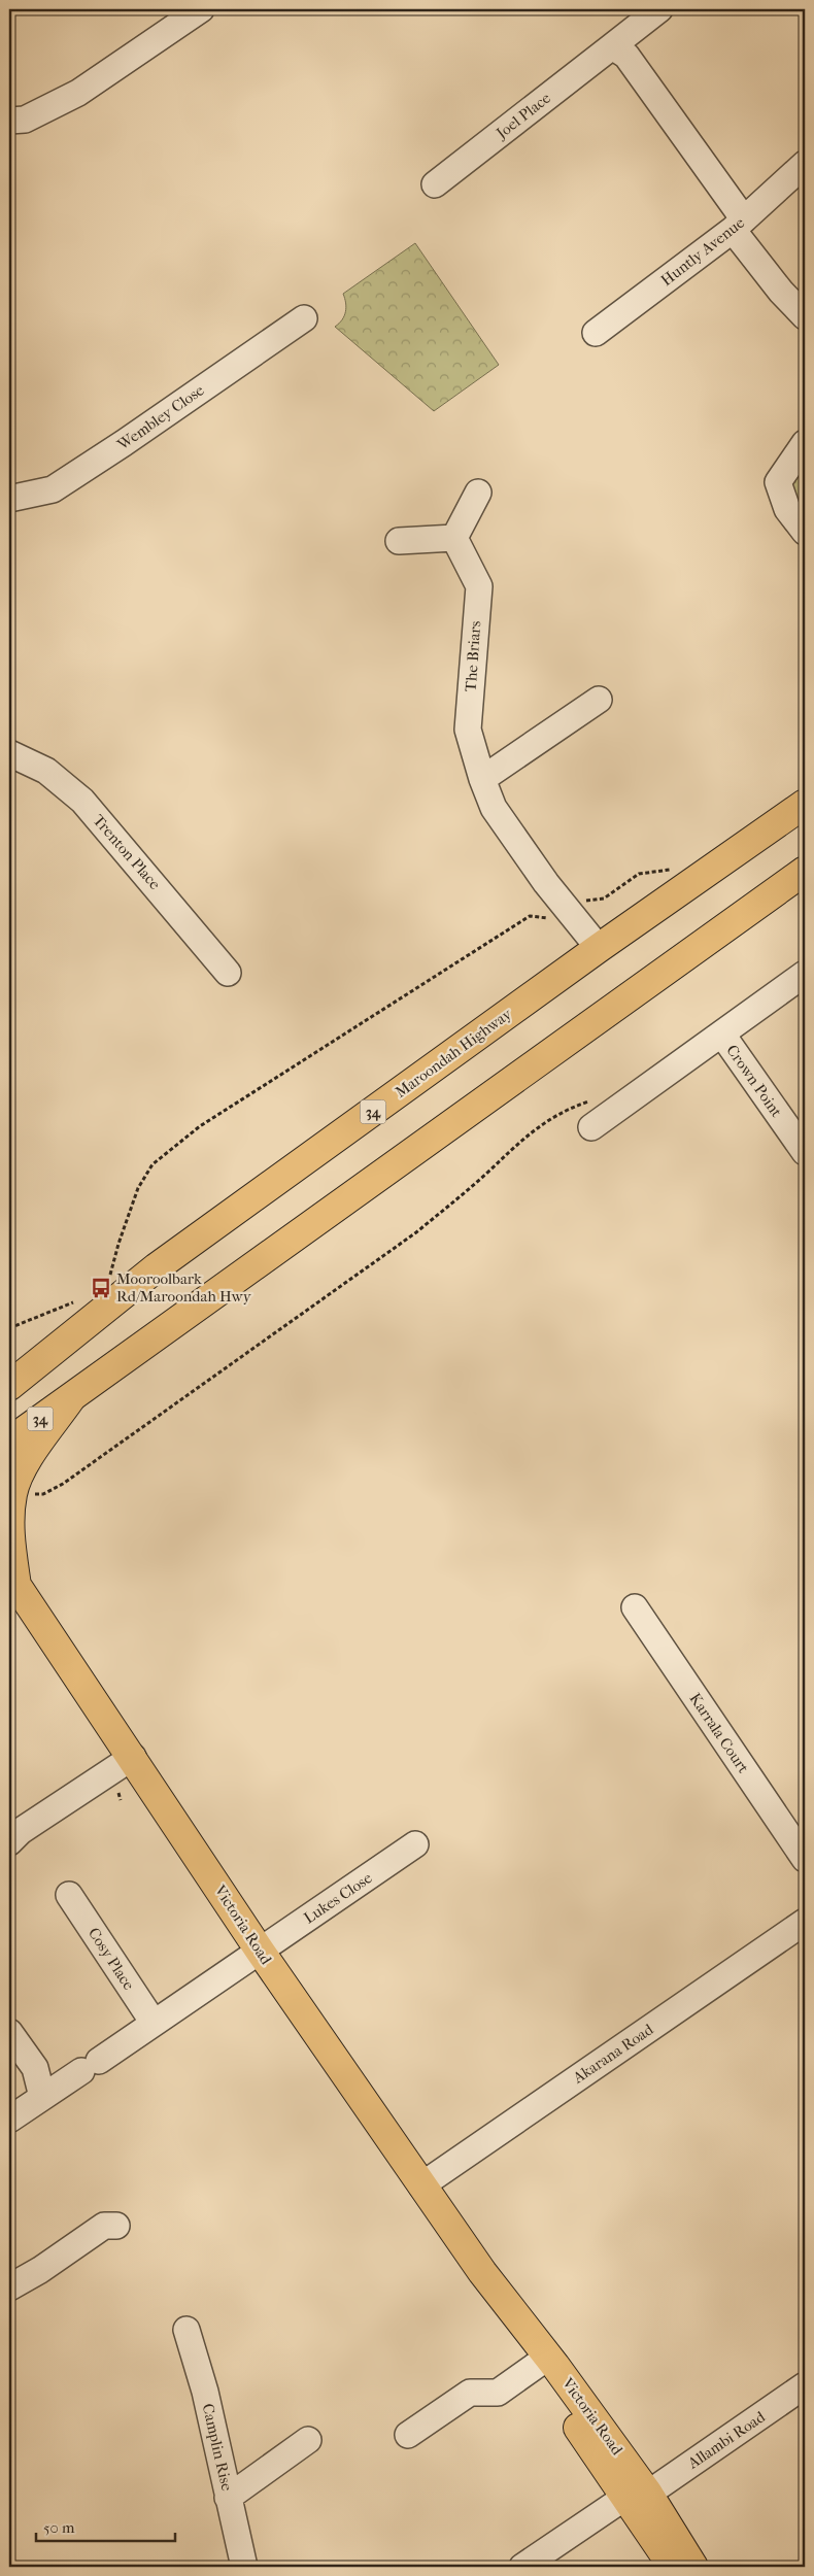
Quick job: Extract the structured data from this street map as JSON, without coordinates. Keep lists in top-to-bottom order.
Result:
{
  "streets": {
    "main road": ["Maroondah Highway", "34", "Victoria Road"],
    "street": [
      "Joel Place",
      "Huntly Avenue",
      "Wembley Close",
      "The Briars",
      "Trenton Place",
      "Crown Point",
      "Karrala Court",
      "Lukes Close",
      "Cosy Place",
      "Akarana Road",
      "Allambi Road",
      "Camplin Rise"
    ]
  },
  "crossings": [
    ["The Briars", "Maroondah Highway"],
    ["Lukes Close", "Victoria Road"],
    ["Victoria Road", "Akarana Road"],
    ["Victoria Road", "Allambi Road"]
  ],
  "places": {
    "bus stop": ["Mooroolbark Rd/Maroondah Hwy"]
  },
  "scale_bar": "50 m"
}
